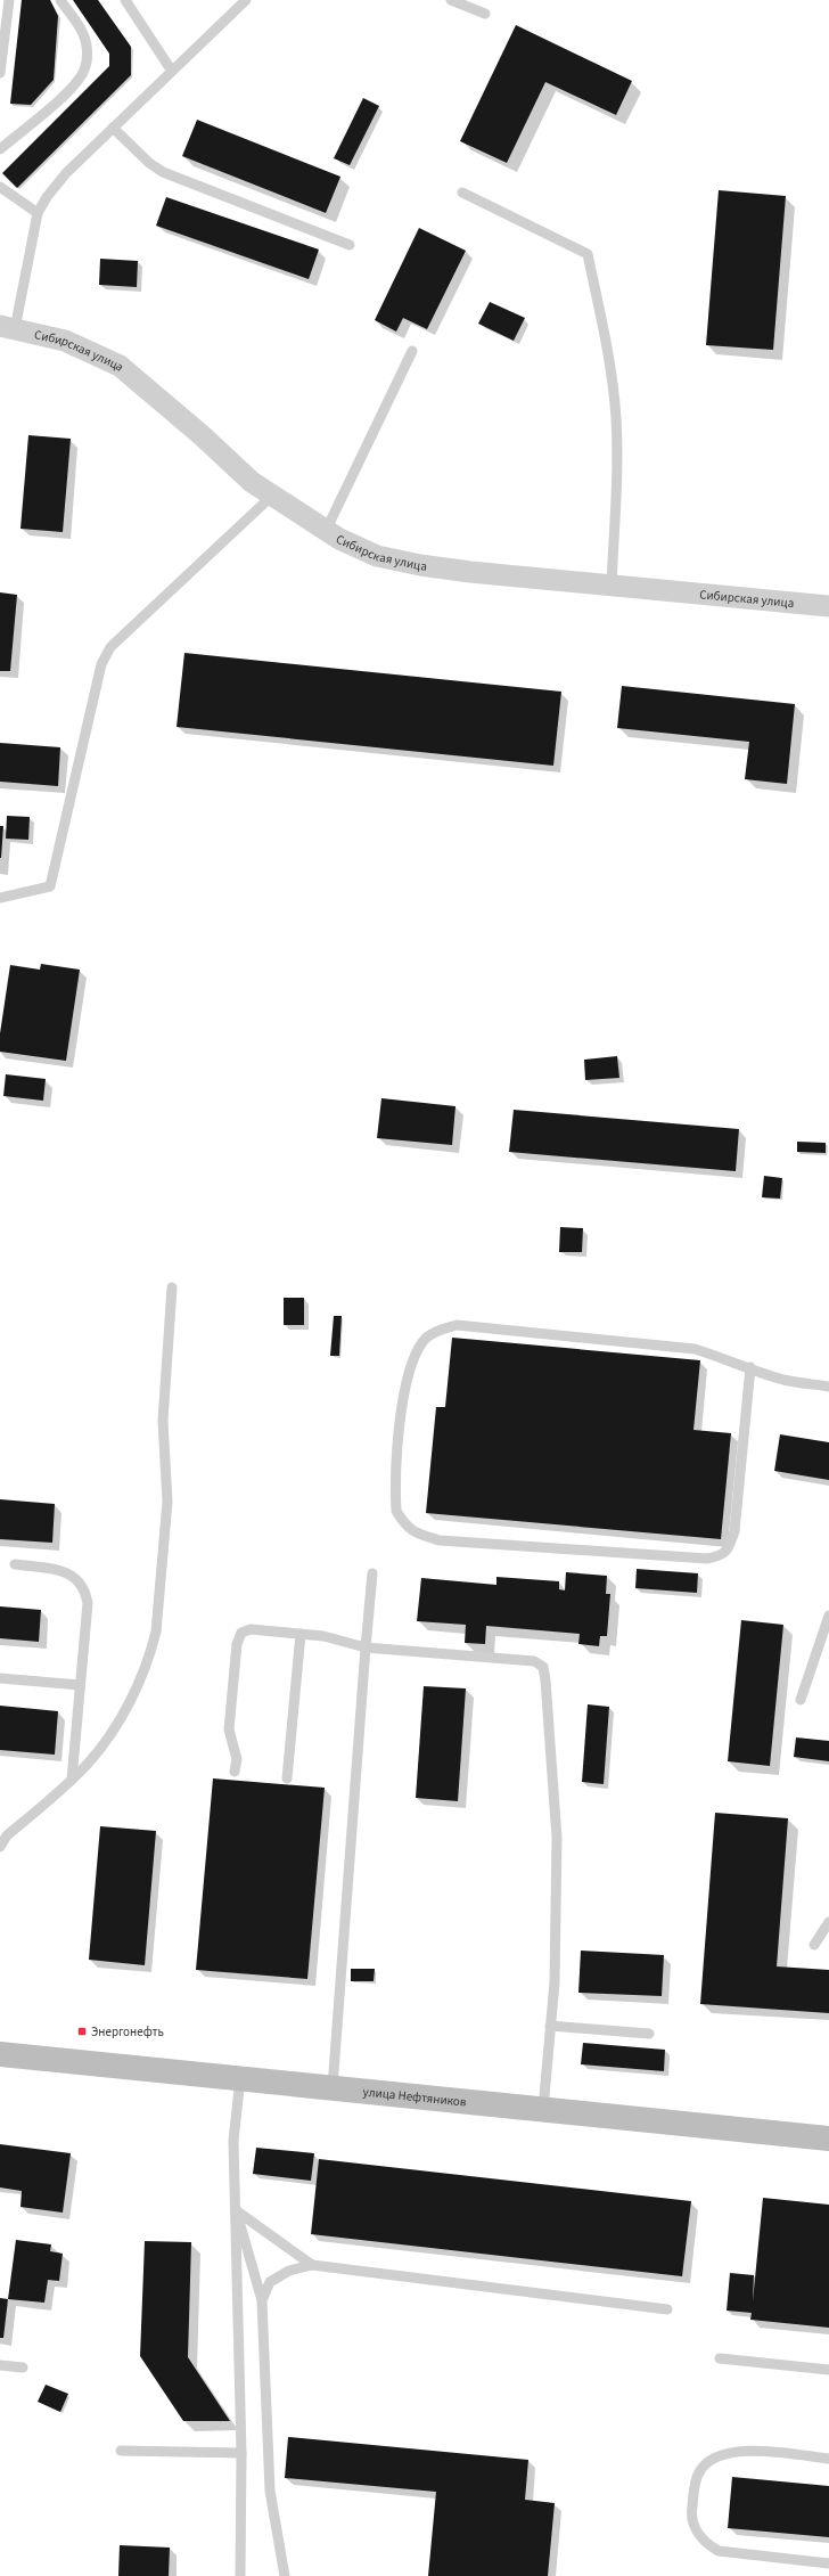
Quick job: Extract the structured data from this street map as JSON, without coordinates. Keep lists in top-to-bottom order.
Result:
{
  "streets": {
    "street": ["Сибирская улица", "улица Нефтяников"]
  },
  "places": {
    "transit": ["Энергонефть"]
  }
}
